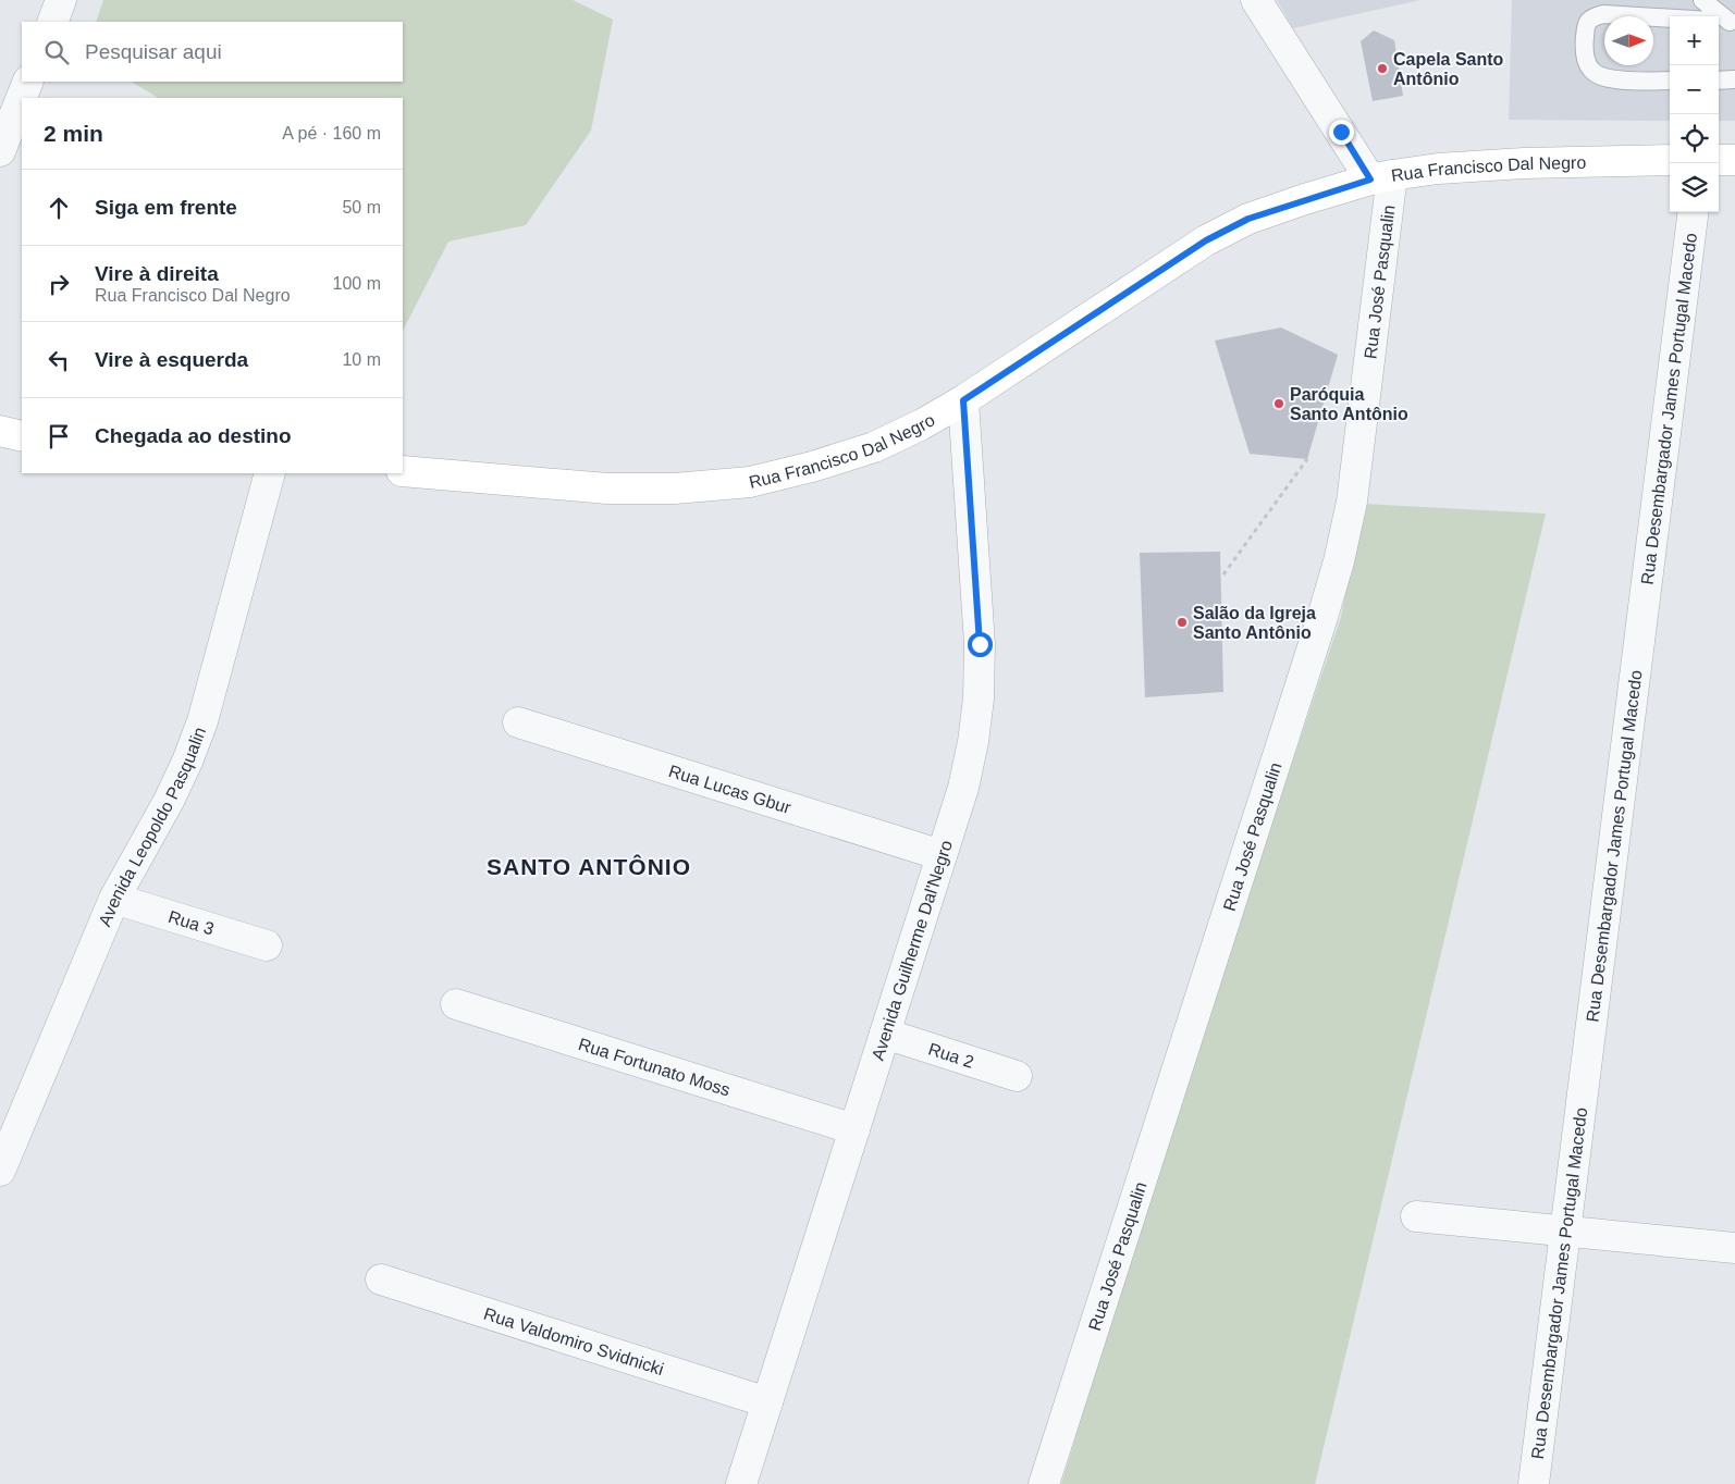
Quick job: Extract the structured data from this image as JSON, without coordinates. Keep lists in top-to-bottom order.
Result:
{
  "streets": {
    "street": [
      "Rua Francisco Dal Negro",
      "Rua José Pasqualin",
      "Rua Desembargador James Portugal Macedo",
      "Rua Lucas Gbur",
      "Avenida Leopoldo Pasqualin",
      "Rua 3",
      "Avenida Guilherme Dal'Negro",
      "Rua 2",
      "Rua Fortunato Moss",
      "Rua Valdomiro Svidnicki"
    ]
  },
  "crossings": [
    ["Rua Francisco Dal Negro", "Rua José Pasqualin"],
    ["Rua Francisco Dal Negro", "Avenida Guilherme Dal'Negro"],
    ["Rua Lucas Gbur", "Avenida Guilherme Dal'Negro"],
    ["Avenida Leopoldo Pasqualin", "Rua 3"],
    ["Avenida Guilherme Dal'Negro", "Rua 2"],
    ["Avenida Guilherme Dal'Negro", "Rua Fortunato Moss"],
    ["Avenida Guilherme Dal'Negro", "Rua Valdomiro Svidnicki"]
  ],
  "districts": ["SANTO ANTÔNIO"],
  "places": ["Capela Santo Antônio", "Paróquia Santo Antônio", "Salão da Igreja Santo Antônio"],
  "north": "right",
  "page": {
    "map_buttons": ["+", "−"],
    "search": "Pesquisar aqui",
    "heading": ["2 min", "A pé · 160 m"],
    "list": [
      ["Siga em frente", "50 m"],
      ["Vire à direita", "Rua Francisco Dal Negro", "100 m"],
      ["Vire à esquerda", "10 m"],
      "Chegada ao destino"
    ]
  }
}
